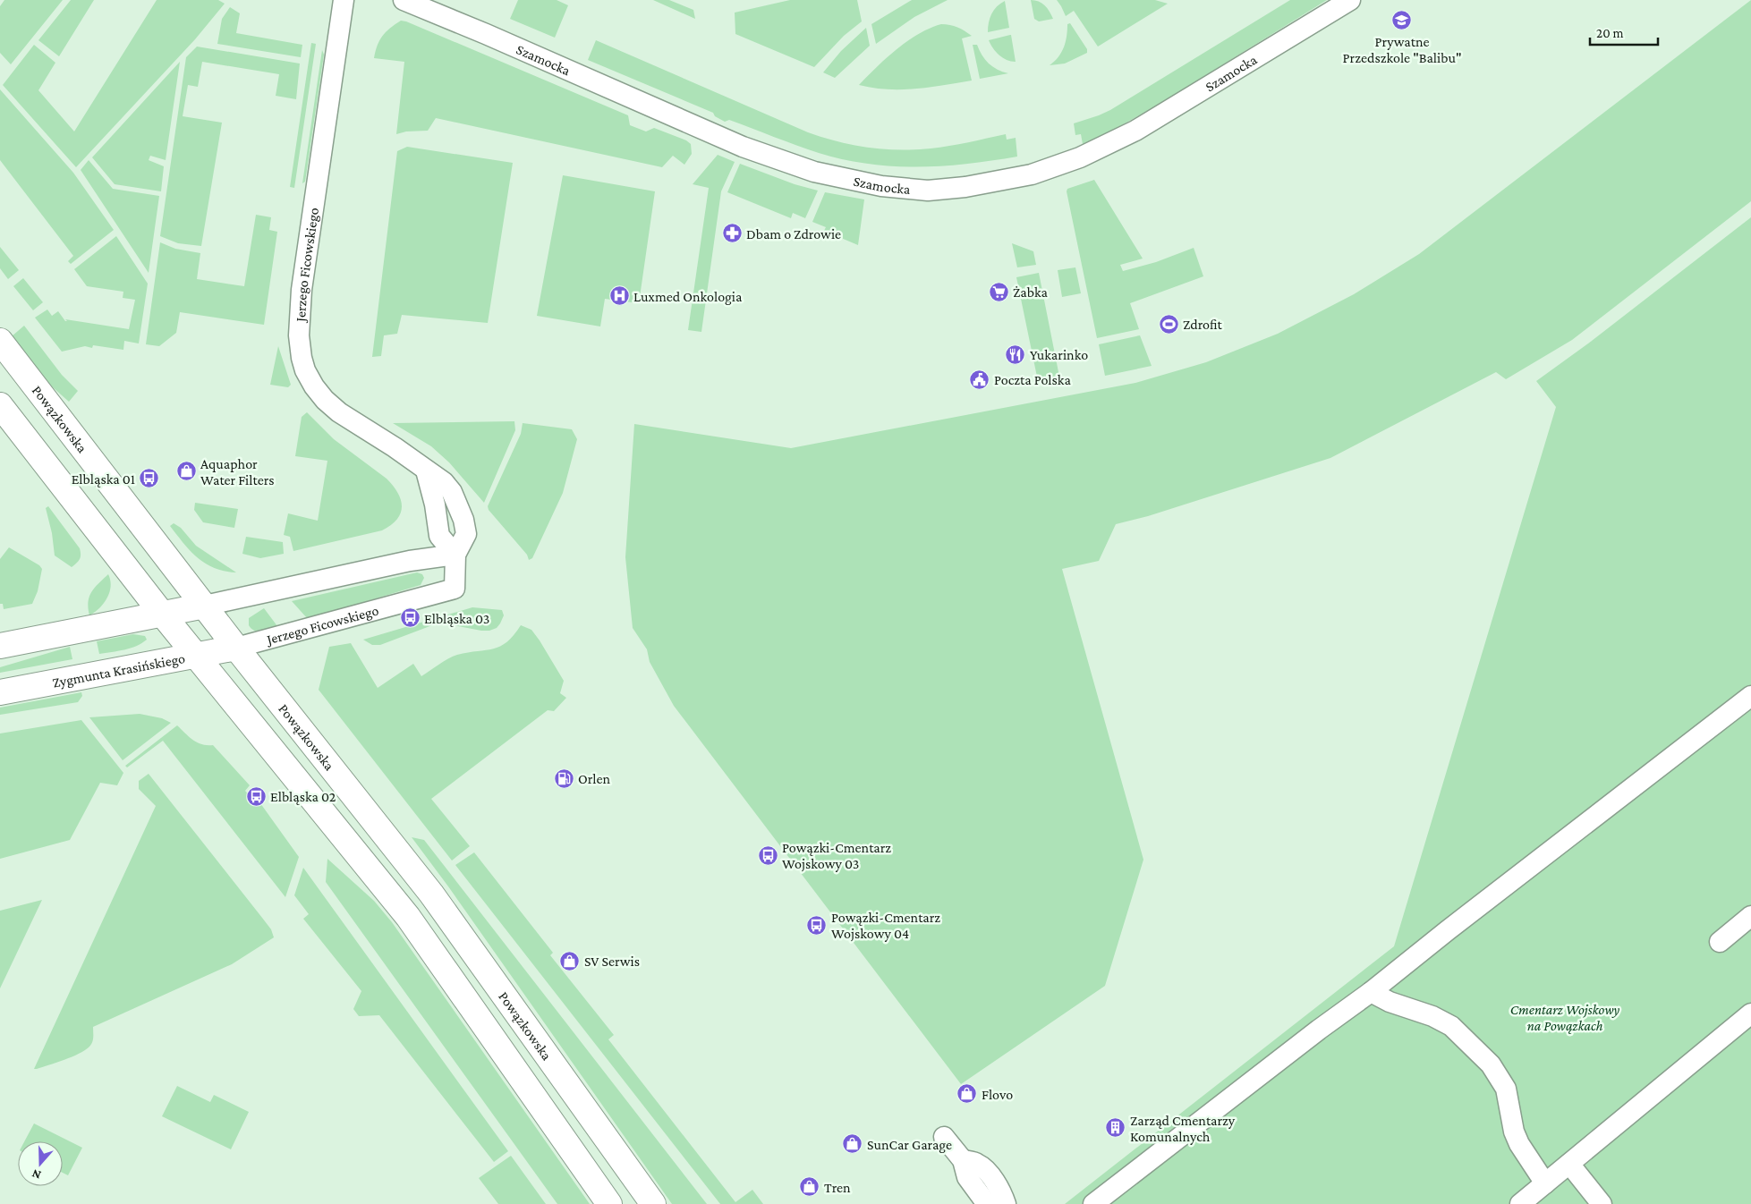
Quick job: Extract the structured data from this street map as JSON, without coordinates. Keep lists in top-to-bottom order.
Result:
{
  "streets": {
    "main road": ["Powązkowska", "Zygmunta Krasińskiego"],
    "street": ["Szamocka", "Jerzego Ficowskiego"]
  },
  "crossings": [
    ["Jerzego Ficowskiego", "Powązkowska"],
    ["Jerzego Ficowskiego", "Zygmunta Krasińskiego"],
    ["Powązkowska", "Zygmunta Krasińskiego"]
  ],
  "parks": ["Cmentarz Wojskowy na Powązkach"],
  "places": {
    "school or university": ["Prywatne Przedszkole \"Balibu\""],
    "pharmacy": ["Dbam o Zdrowie"],
    "supermarket": ["Żabka"],
    "hospital": ["Luxmed Onkologia"],
    "sports": ["Zdrofit"],
    "restaurant": ["Yukarinko"],
    "public building": ["Poczta Polska"],
    "shop": [
      "Aquaphor Water Filters",
      "SV Serwis",
      "Flovo",
      "SunCar Garage",
      "Tren"
    ],
    "bus stop": [
      "Elbląska 01",
      "Elbląska 03",
      "Elbląska 02",
      "Powązki-Cmentarz Wojskowy 03",
      "Powązki-Cmentarz Wojskowy 04"
    ],
    "fuel station": ["Orlen"],
    "building": ["Zarząd Cmentarzy Komunalnych"]
  },
  "scale_bar": "20 m",
  "north": "bottom"
}
